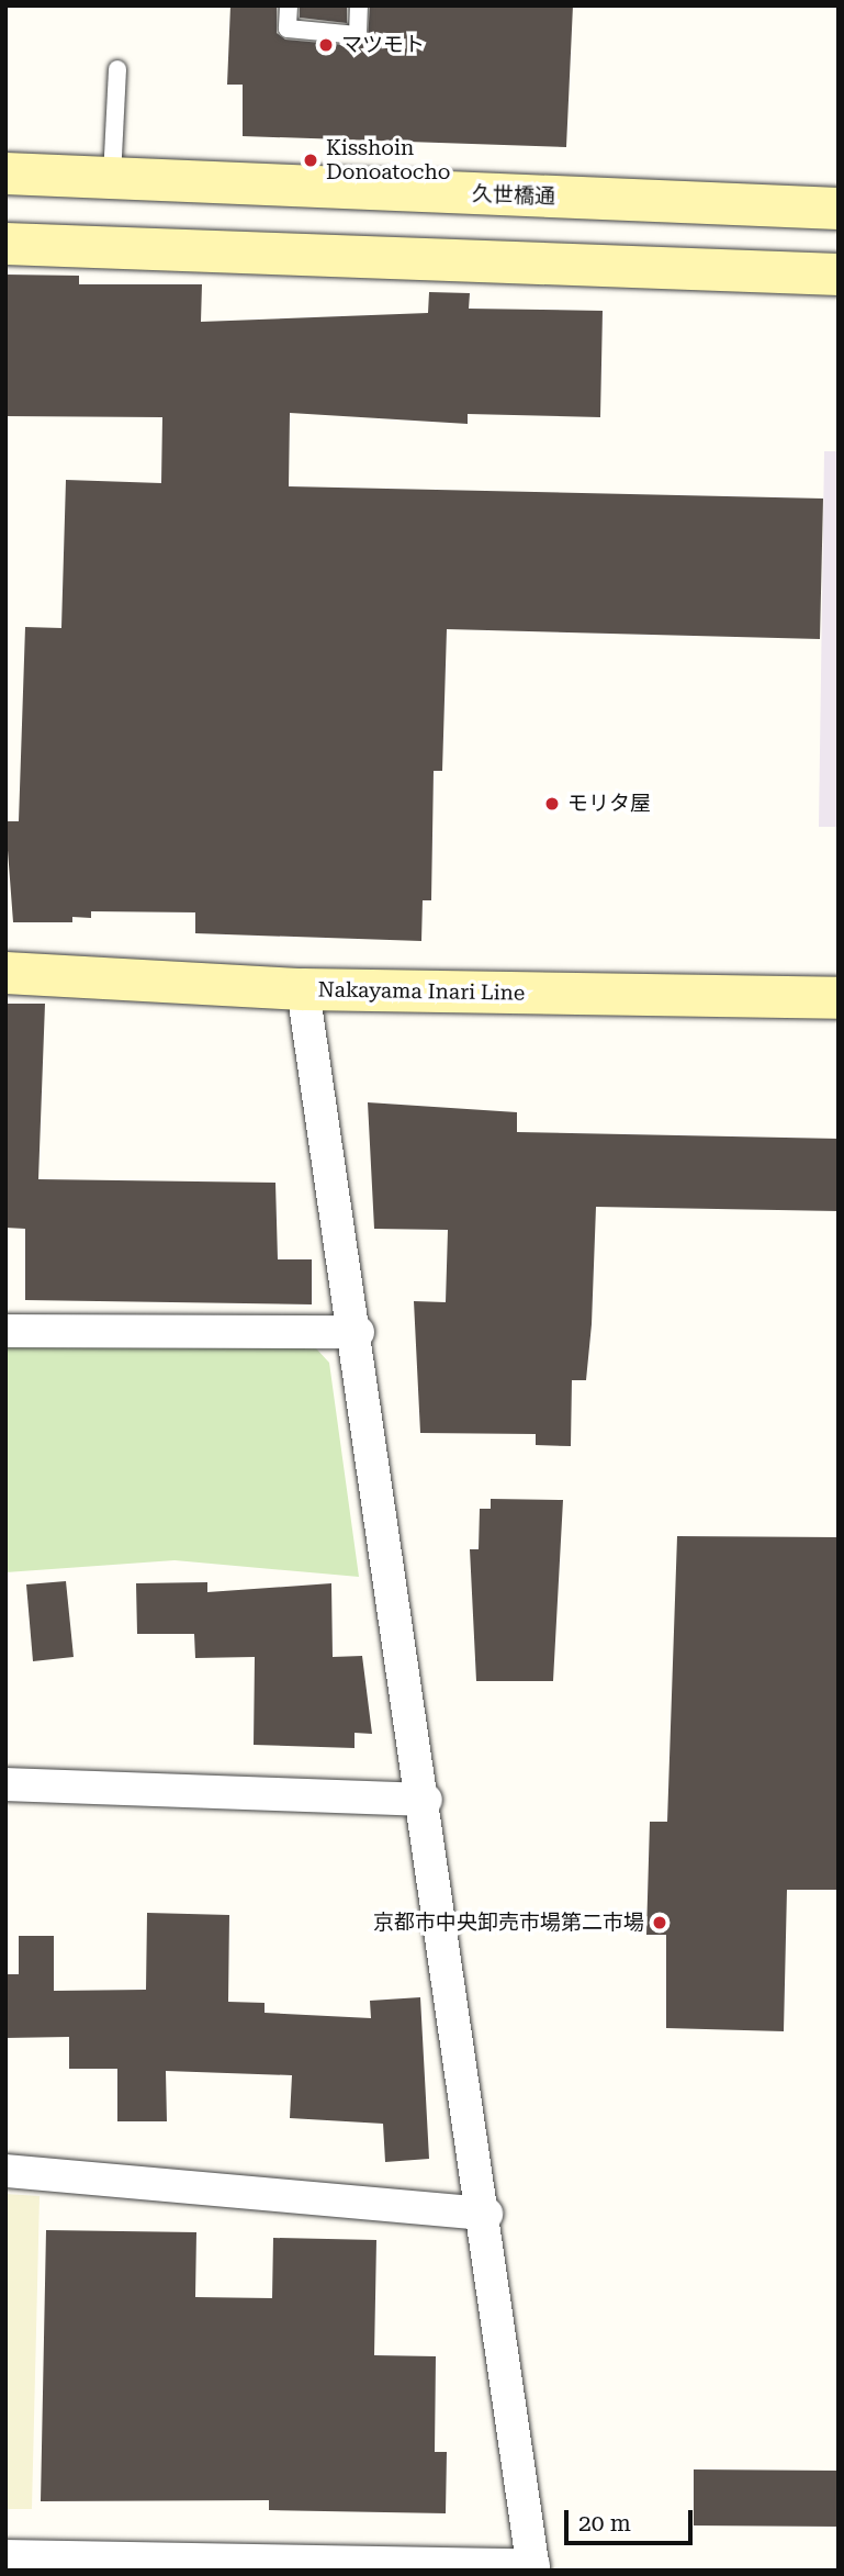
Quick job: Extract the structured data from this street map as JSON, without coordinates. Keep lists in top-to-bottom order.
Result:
{
  "streets": {
    "street": ["久世橋通", "Nakayama Inari Line"]
  },
  "places": [
    "マツモト",
    "Kisshoin Donoatocho",
    "モリタ屋",
    "京都市中央卸売市場第二市場"
  ],
  "scale_bar": "20 m"
}
